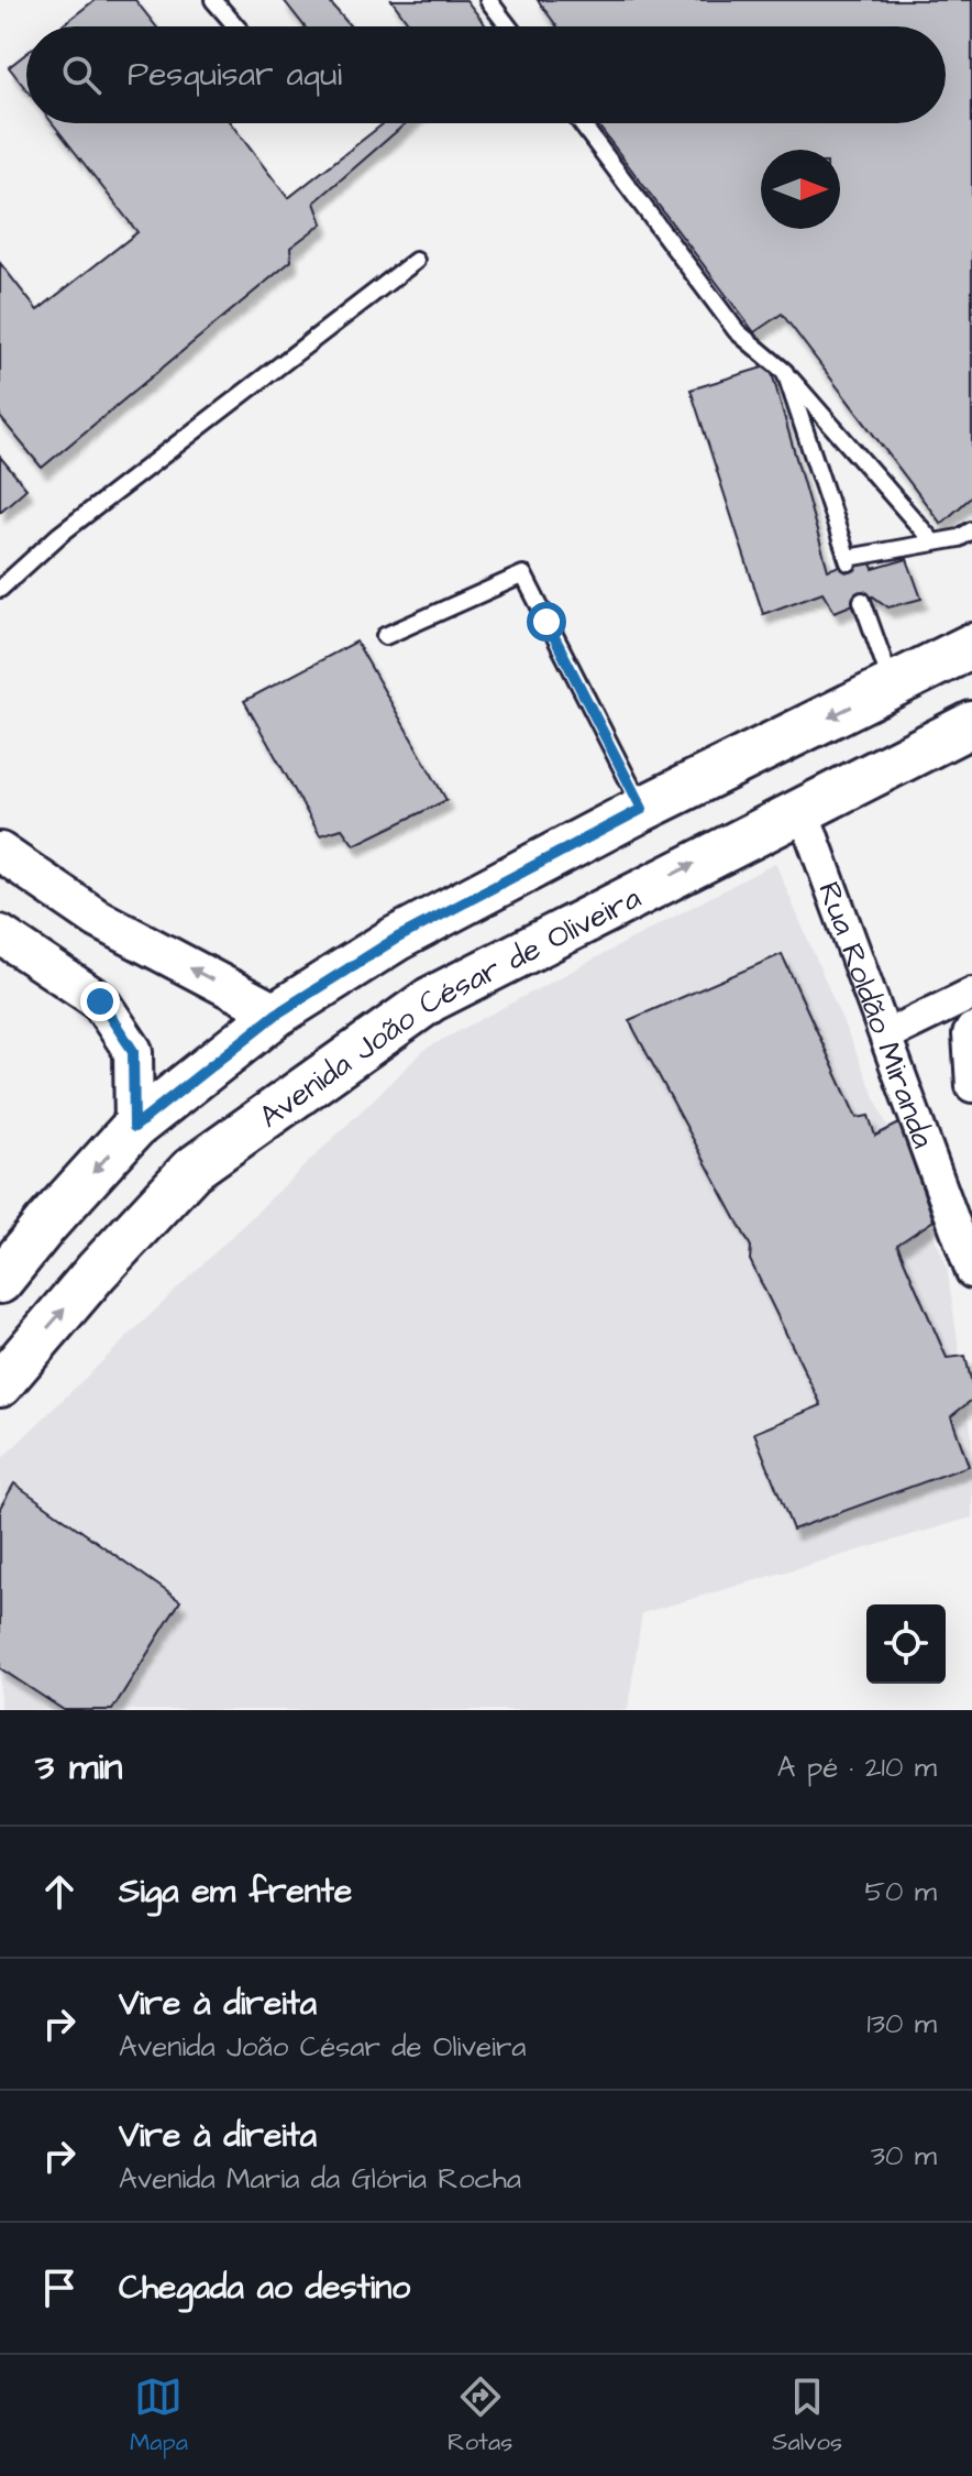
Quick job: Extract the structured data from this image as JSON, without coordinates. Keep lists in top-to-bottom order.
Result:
{
  "streets": {
    "main road": ["Avenida João César de Oliveira"],
    "street": ["Rua Roldão Miranda"]
  },
  "crossings": [
    ["Avenida João César de Oliveira", "Rua Roldão Miranda"]
  ],
  "north": "right",
  "page": {
    "search": "Pesquisar aqui",
    "heading": ["3 min", "A pé · 210 m"],
    "list": [
      ["Siga em frente", "50 m"],
      ["Vire à direita", "Avenida João César de Oliveira", "130 m"],
      ["Vire à direita", "Avenida Maria da Glória Rocha", "30 m"],
      "Chegada ao destino"
    ],
    "nav": ["Mapa", "Rotas", "Salvos"]
  }
}
